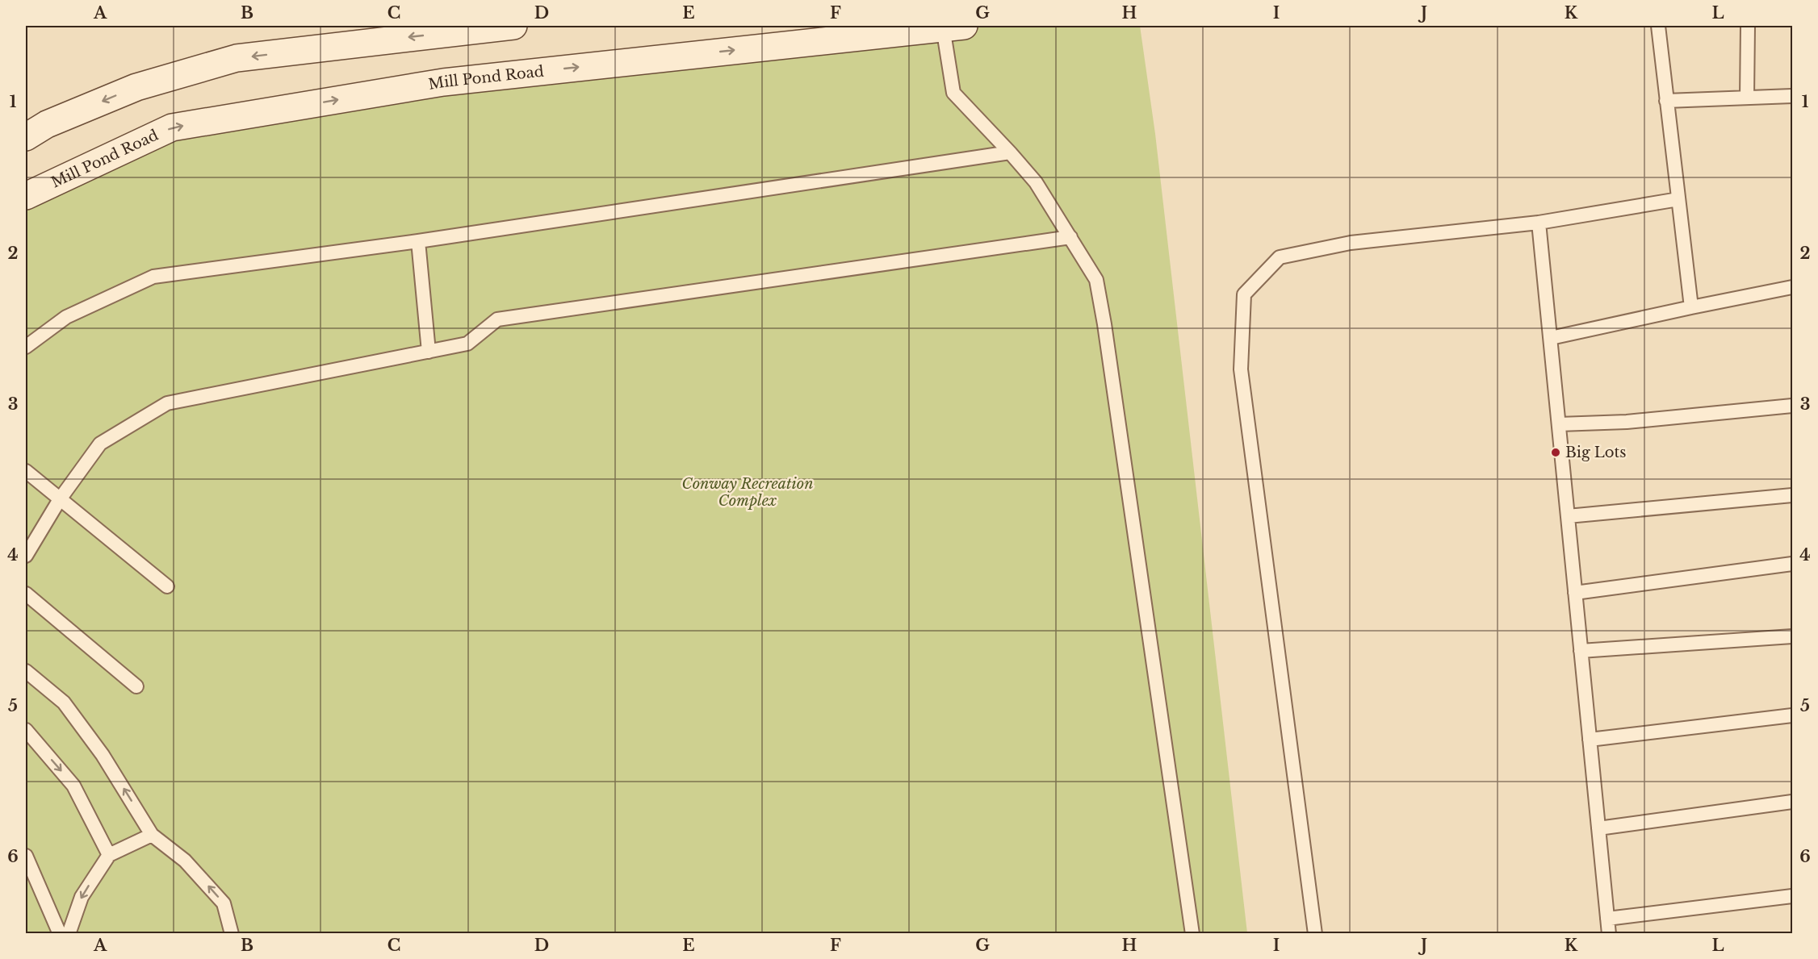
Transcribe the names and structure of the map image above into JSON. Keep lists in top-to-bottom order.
{
  "streets": {
    "main road": ["Mill Pond Road"]
  },
  "parks": ["Conway Recreation Complex"],
  "places": ["Big Lots"],
  "grid": {
    "columns": [
      "A",
      "B",
      "C",
      "D",
      "E",
      "F",
      "G",
      "H",
      "I",
      "J",
      "K",
      "L"
    ],
    "rows": [
      "1",
      "2",
      "3",
      "4",
      "5",
      "6"
    ]
  }
}
